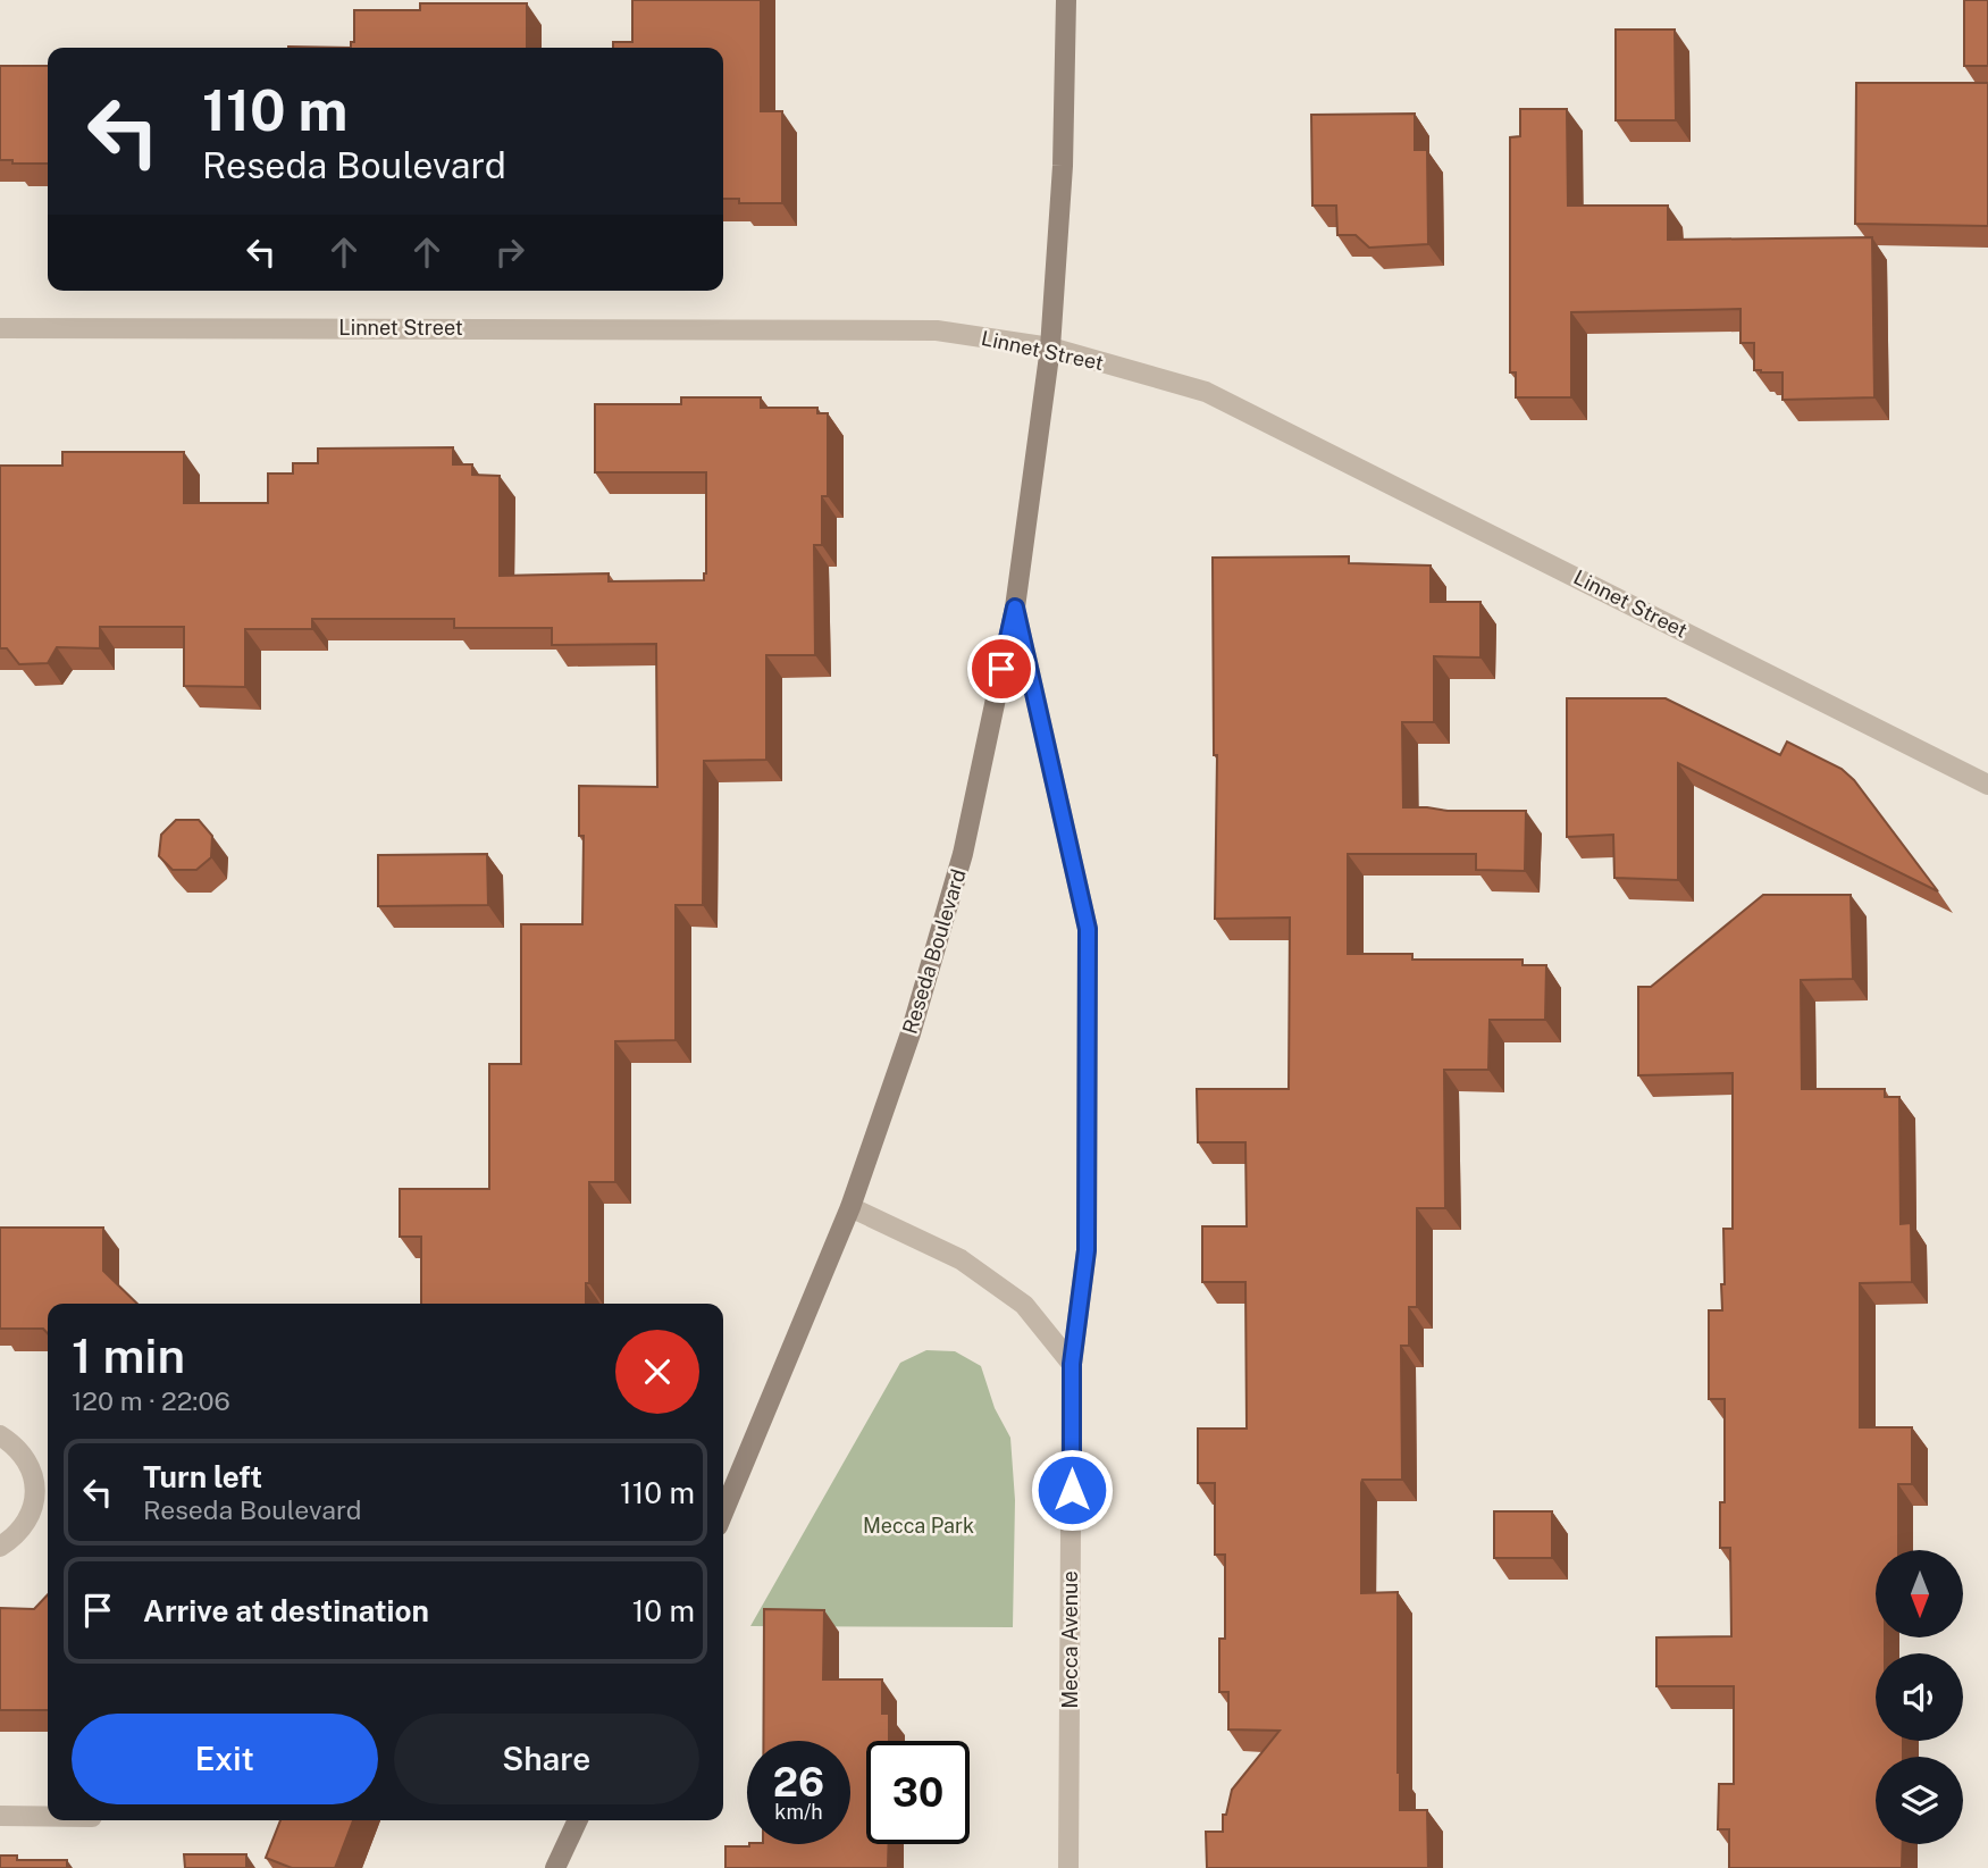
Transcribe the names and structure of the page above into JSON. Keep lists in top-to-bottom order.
{
  "streets": {
    "main road": ["Reseda Boulevard"],
    "street": ["Linnet Street", "Mecca Avenue"]
  },
  "crossings": [
    ["Linnet Street", "Reseda Boulevard"],
    ["Reseda Boulevard", "Mecca Avenue"]
  ],
  "parks": ["Mecca Park"],
  "north": "bottom",
  "page": {
    "turn": ["110 m", "Reseda Boulevard"],
    "heading": ["1 min", "120 m · 22:06"],
    "list": [
      {
        "name": "Turn left",
        "note": "Reseda Boulevard",
        "value": "110 m"
      },
      {
        "name": "Arrive at destination",
        "value": "10 m"
      }
    ],
    "buttons": ["Exit", "Share"],
    "speed": "26 km/h",
    "limit": "30"
  }
}
